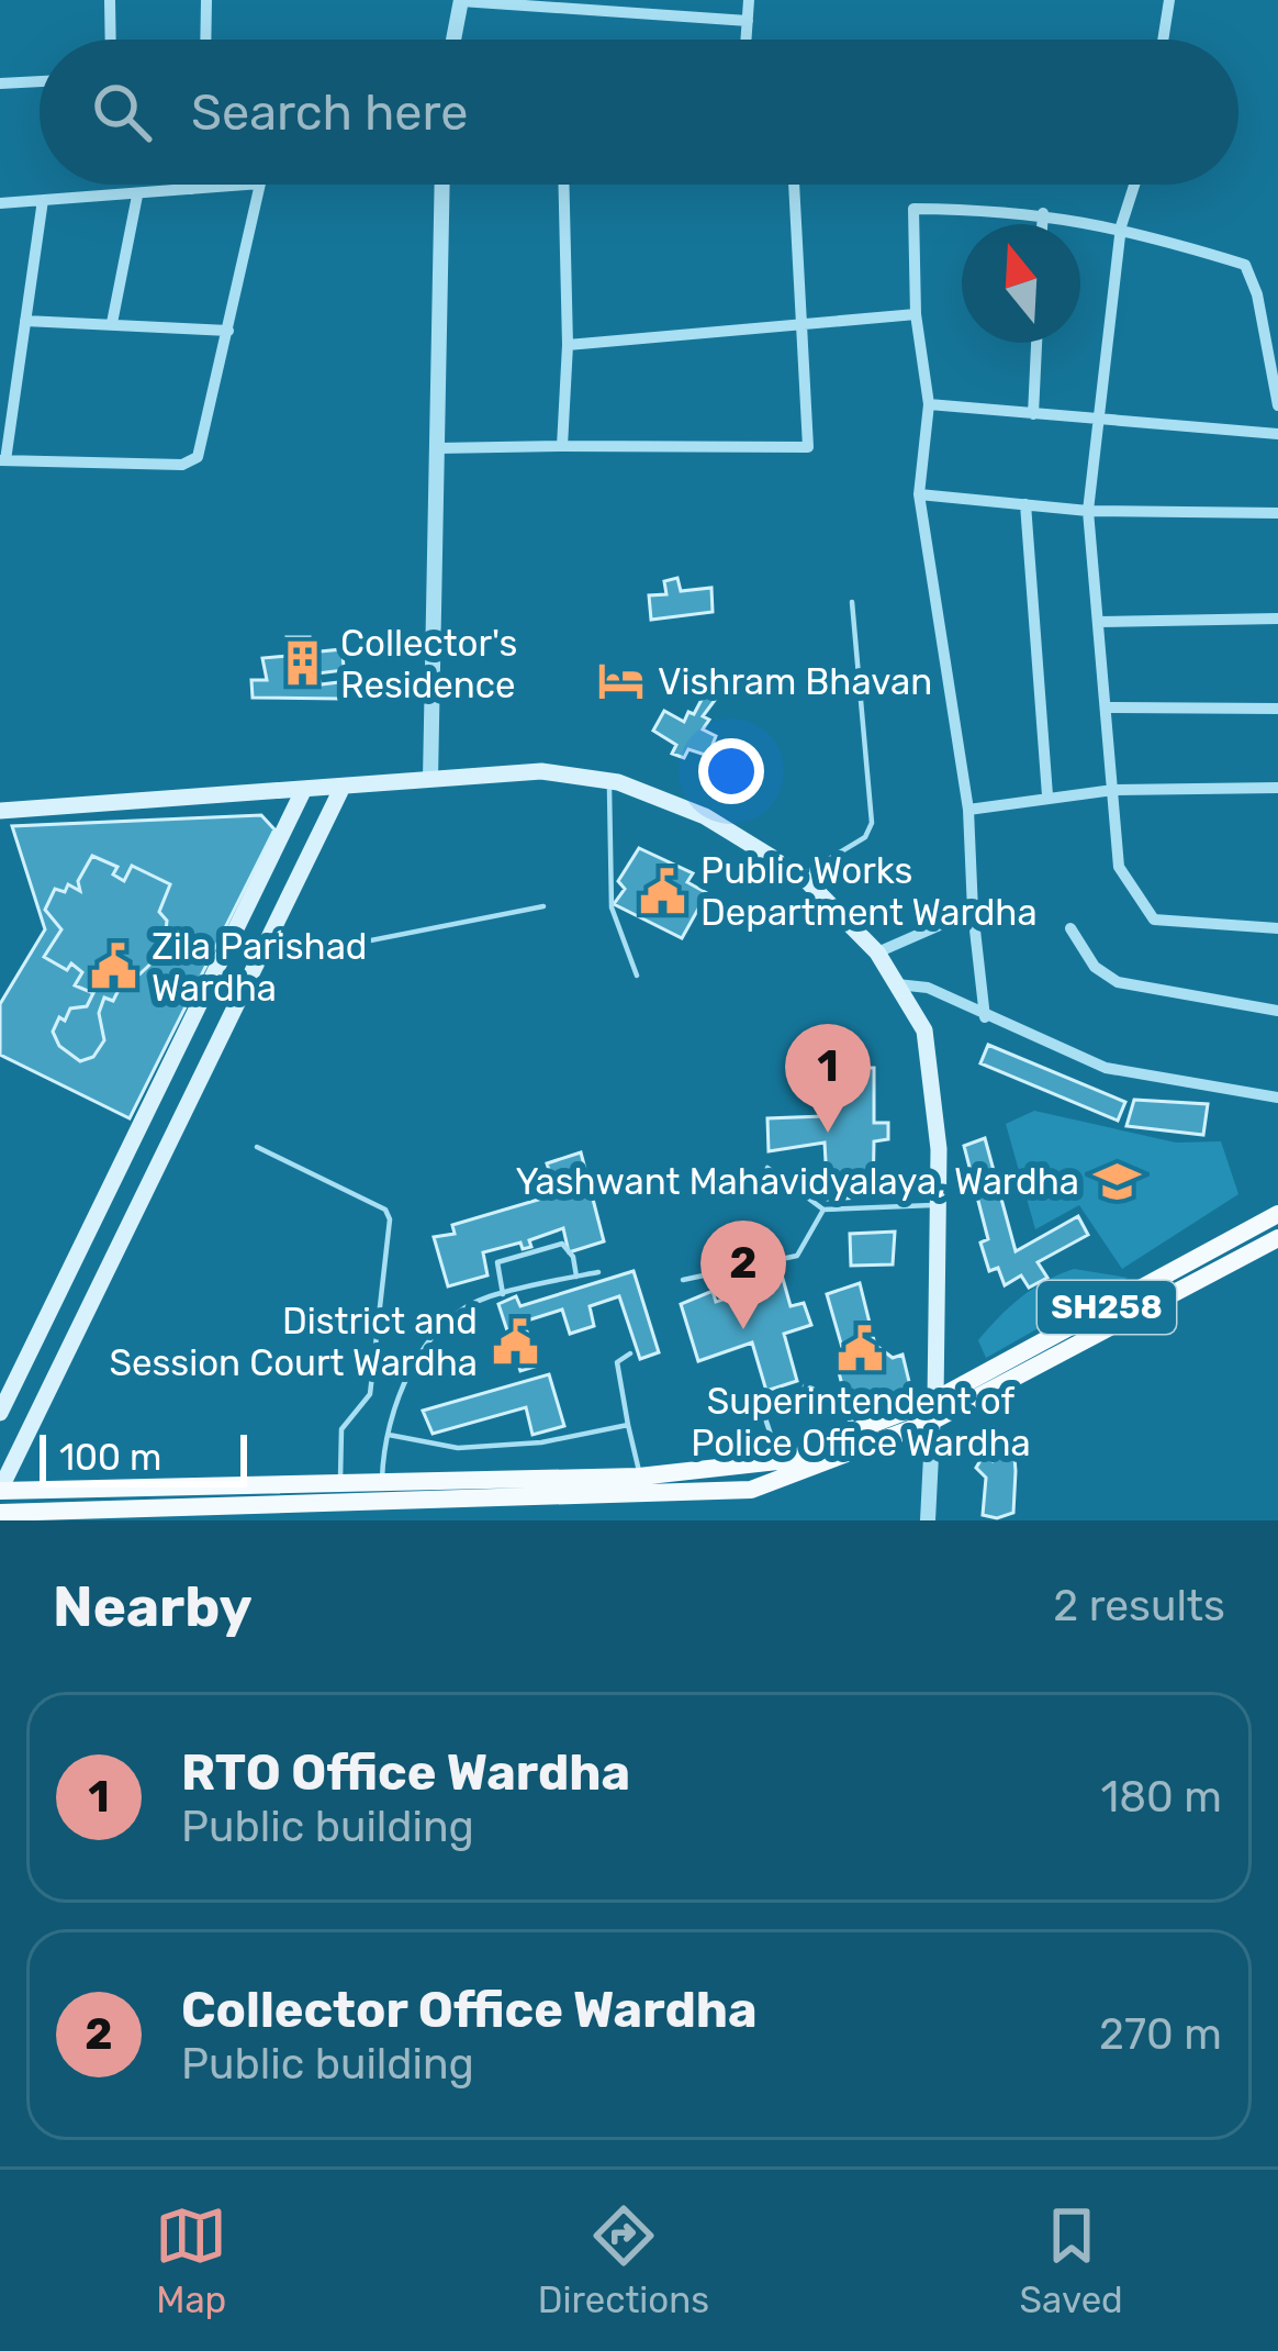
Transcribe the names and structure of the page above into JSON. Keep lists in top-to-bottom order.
{
  "streets": {
    "main road": ["SH258"]
  },
  "places": {
    "building": ["Collector's Residence"],
    "hotel": ["Vishram Bhavan"],
    "public building": [
      "Public Works Department Wardha",
      "Zila Parishad Wardha",
      "District and Session Court Wardha",
      "Superintendent of Police Office Wardha"
    ],
    "school or university": ["Yashwant Mahavidyalaya, Wardha"]
  },
  "scale_bar": "100 m",
  "north": "top",
  "page": {
    "search": "Search here",
    "pins": ["1", "2"],
    "scale": "100 m",
    "heading": ["Nearby", "2 results"],
    "list": [
      {
        "mark": "1",
        "name": "RTO Office Wardha",
        "note": "Public building",
        "value": "180 m"
      },
      {
        "mark": "2",
        "name": "Collector Office Wardha",
        "note": "Public building",
        "value": "270 m"
      }
    ],
    "nav": ["Map", "Directions", "Saved"]
  }
}
